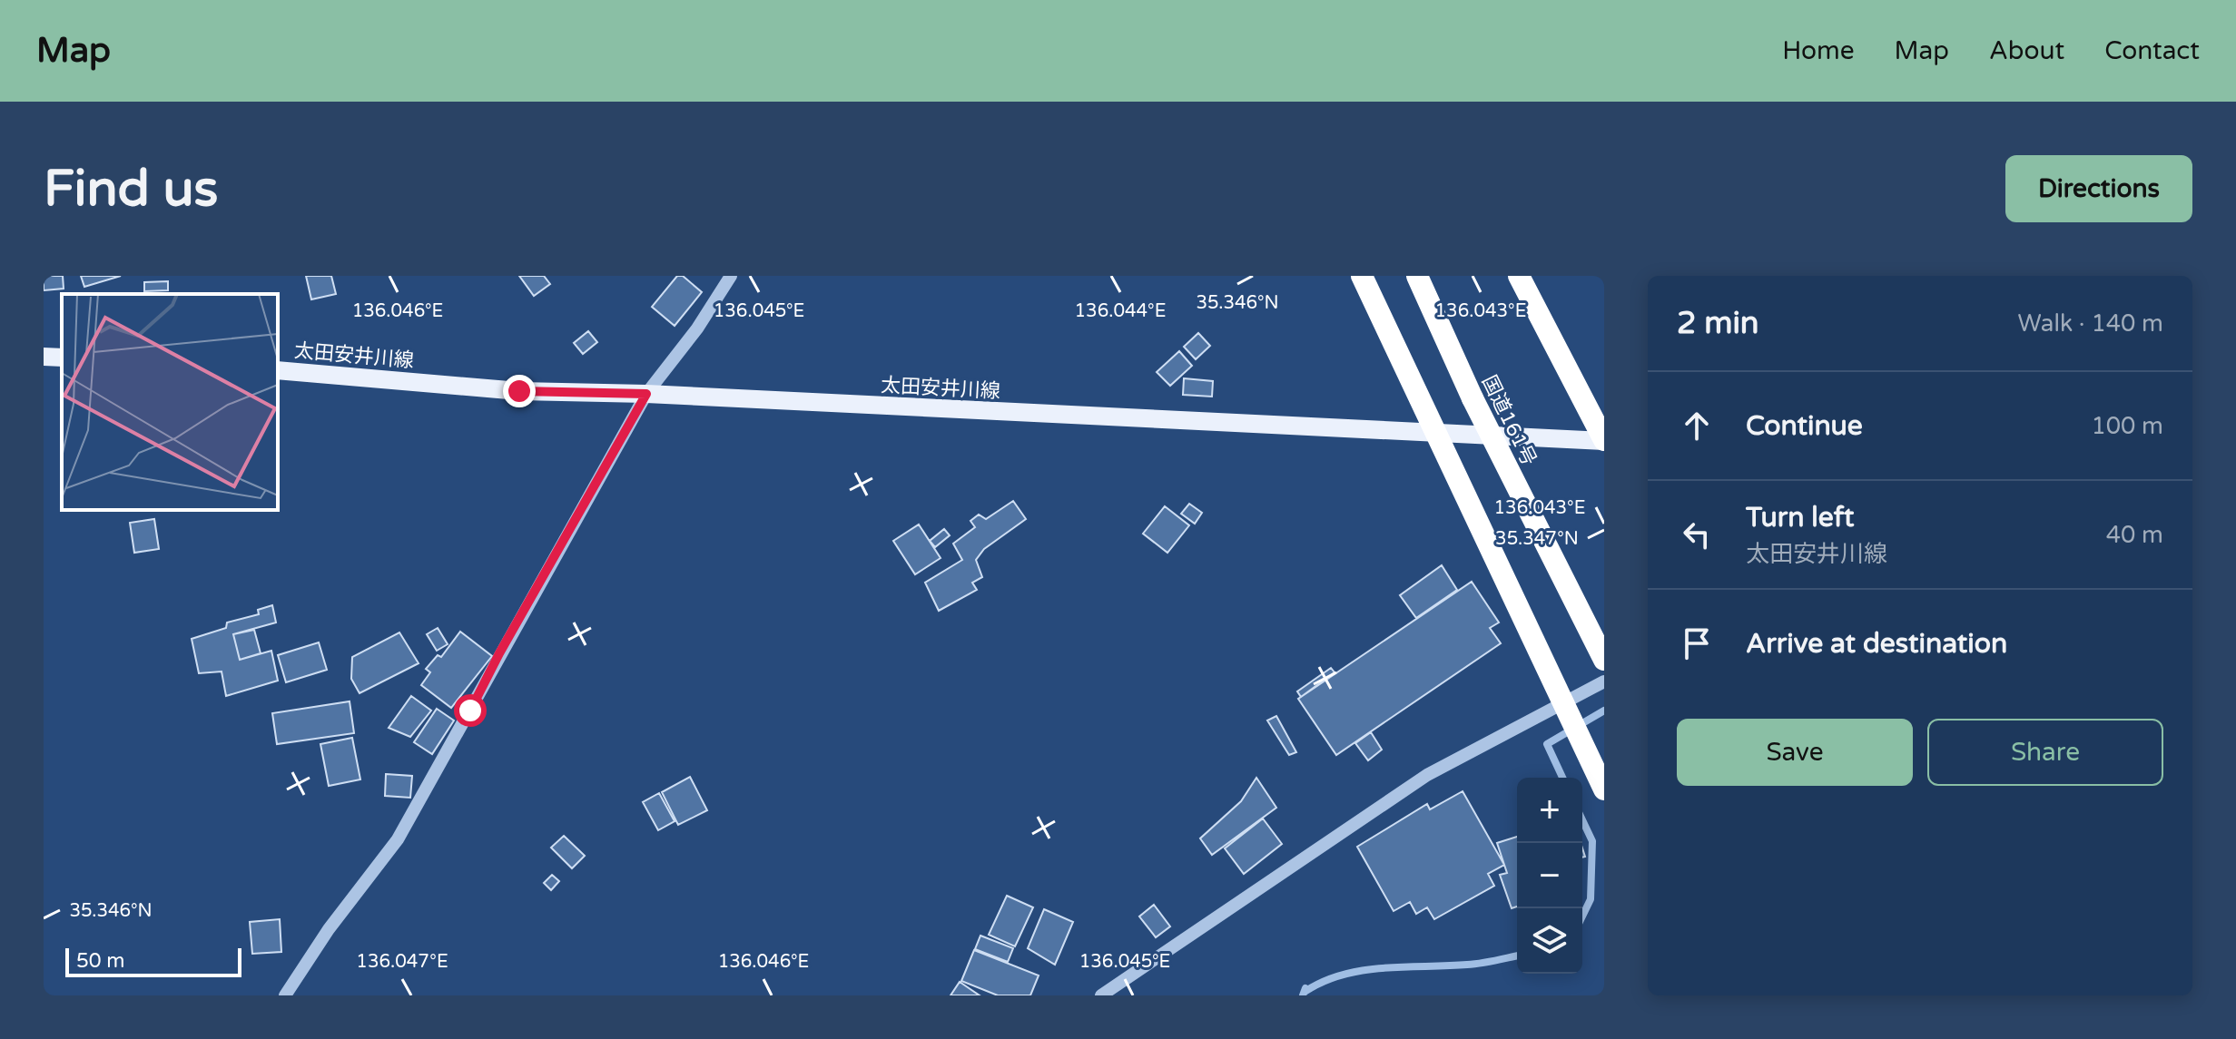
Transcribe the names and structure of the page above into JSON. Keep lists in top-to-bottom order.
{
  "streets": {
    "highway": ["国道161号"],
    "main road": ["太田安井川線"]
  },
  "scale_bar": "50 m",
  "page": {
    "header": "Map",
    "nav": [
      "Home",
      "Map",
      "About",
      "Contact"
    ],
    "buttons": [
      "Directions",
      ["Save", "Share"]
    ],
    "title": "Find us",
    "heading": ["2 min", "Walk · 140 m"],
    "list": [
      ["Continue", "100 m"],
      ["Turn left", "太田安井川線", "40 m"],
      "Arrive at destination"
    ],
    "map_buttons": ["+", "−"],
    "scale": "50 m"
  },
  "coordinates": [
    "35.346°N",
    "136.045°E",
    "136.044°E",
    "136.043°E",
    "136.046°E",
    "35.347°N",
    "136.047°E"
  ]
}
